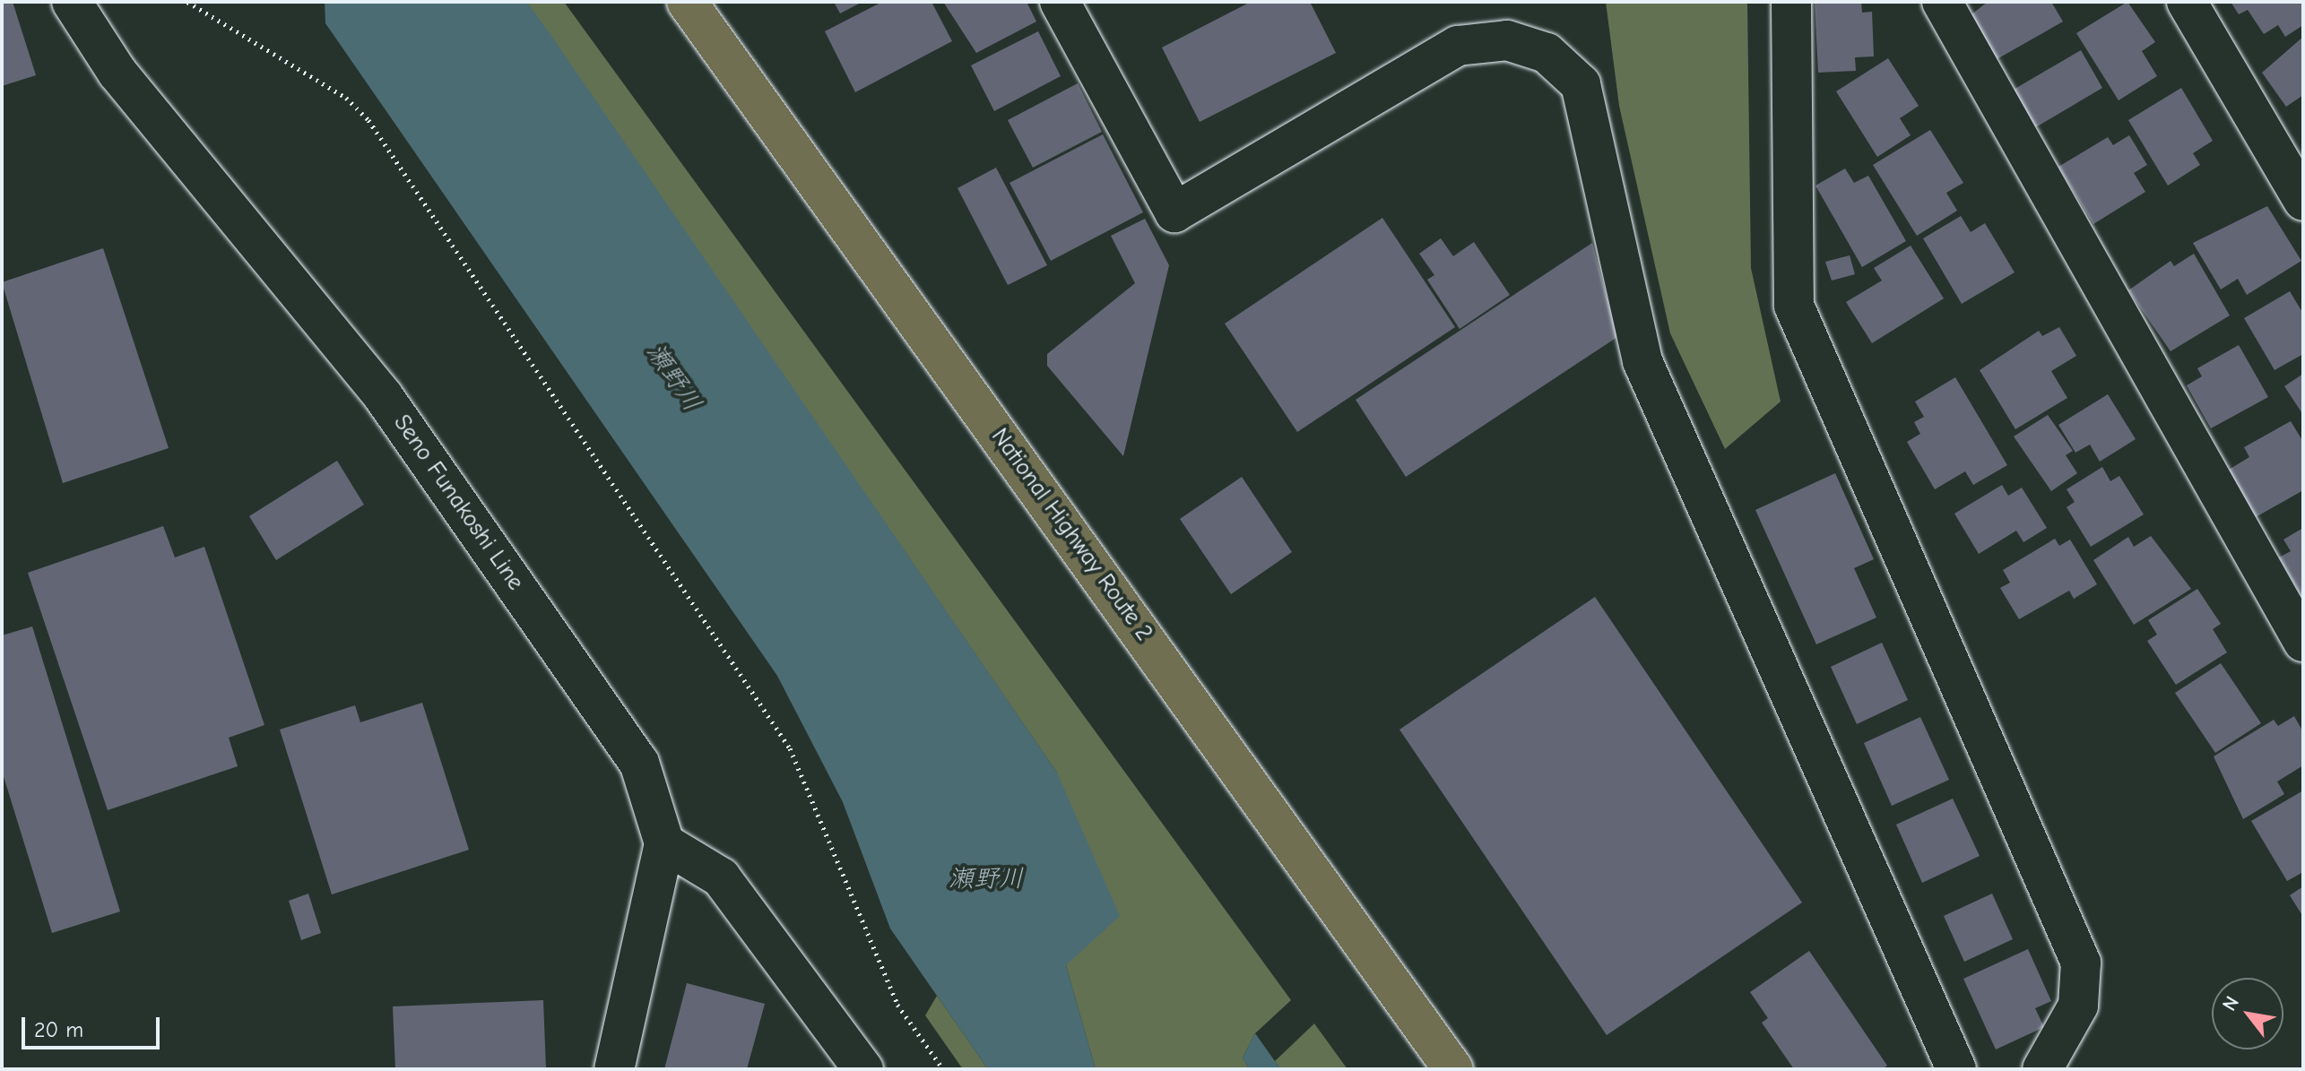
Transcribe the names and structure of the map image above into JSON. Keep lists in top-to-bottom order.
{
  "streets": {
    "highway": ["National Highway Route 2"],
    "street": ["Seno Funakoshi Line"]
  },
  "water": ["瀬野川"],
  "scale_bar": "20 m",
  "north": "top left"
}
